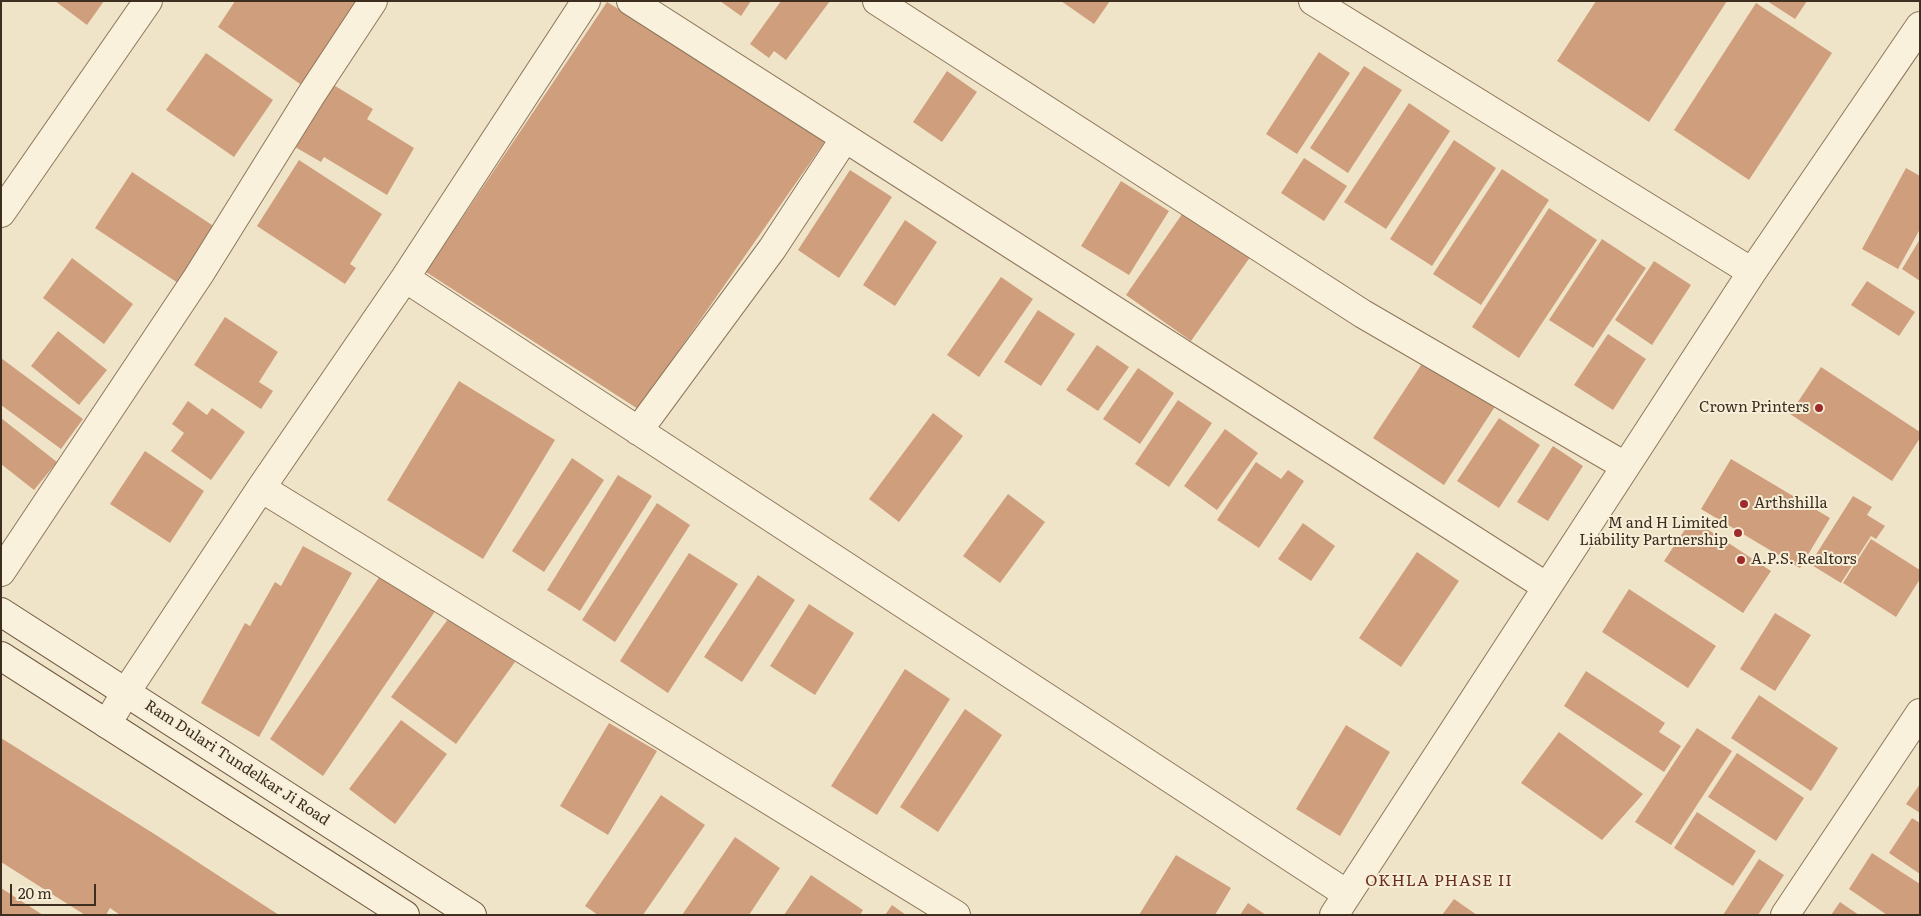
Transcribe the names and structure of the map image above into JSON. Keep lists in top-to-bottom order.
{
  "streets": {
    "street": ["Ram Dulari Tundelkar Ji Road"]
  },
  "districts": ["OKHLA PHASE II"],
  "places": [
    "Crown Printers",
    "Arthshilla",
    "M and H Limited Liability Partnership",
    "A.P.S. Realtors"
  ],
  "scale_bar": "20 m"
}
